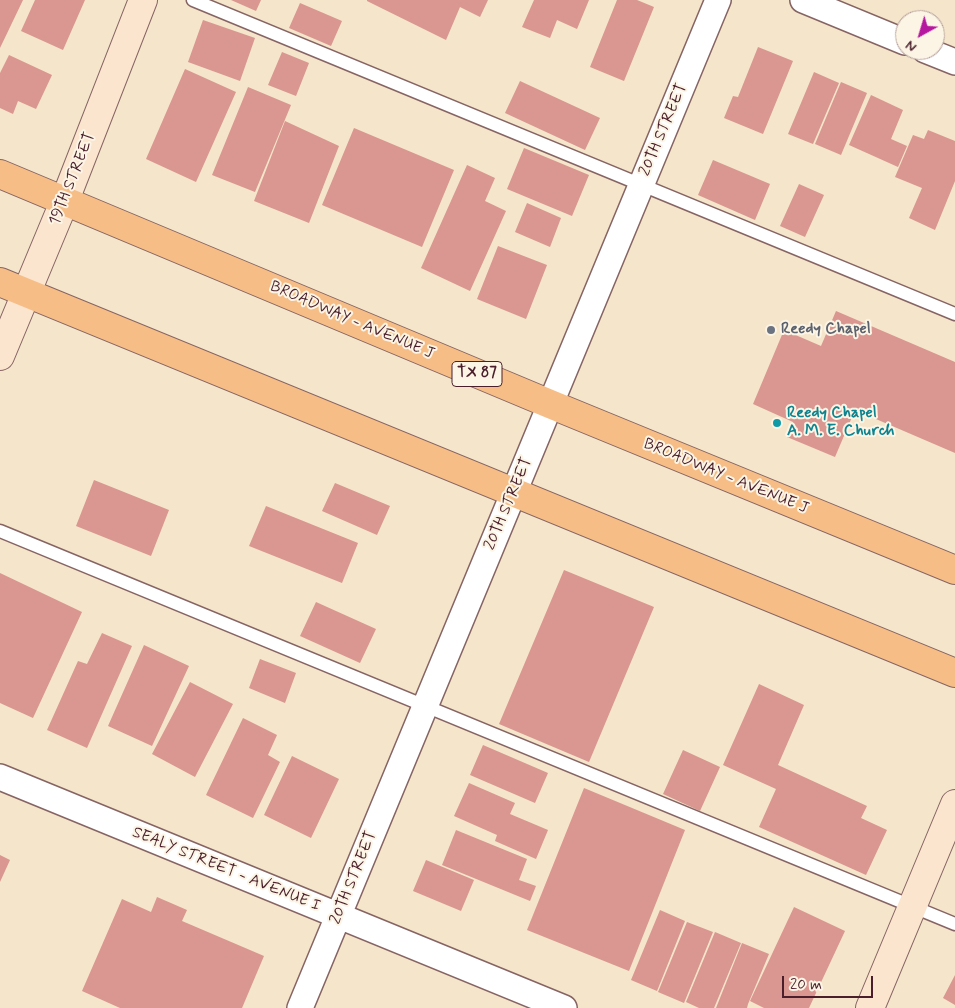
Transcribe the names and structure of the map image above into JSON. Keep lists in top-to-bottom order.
{
  "streets": {
    "main road": ["BROADWAY - AVENUE J", "TX 87"],
    "street": ["20TH STREET", "19TH STREET", "SEALY STREET - AVENUE I"]
  },
  "crossings": [
    ["20TH STREET", "BROADWAY - AVENUE J"],
    ["20TH STREET", "SEALY STREET - AVENUE I"],
    ["19TH STREET", "BROADWAY - AVENUE J"]
  ],
  "places": ["Reedy Chapel", "Reedy Chapel A. M. E. Church"],
  "scale_bar": "20 m",
  "north": "bottom left"
}
